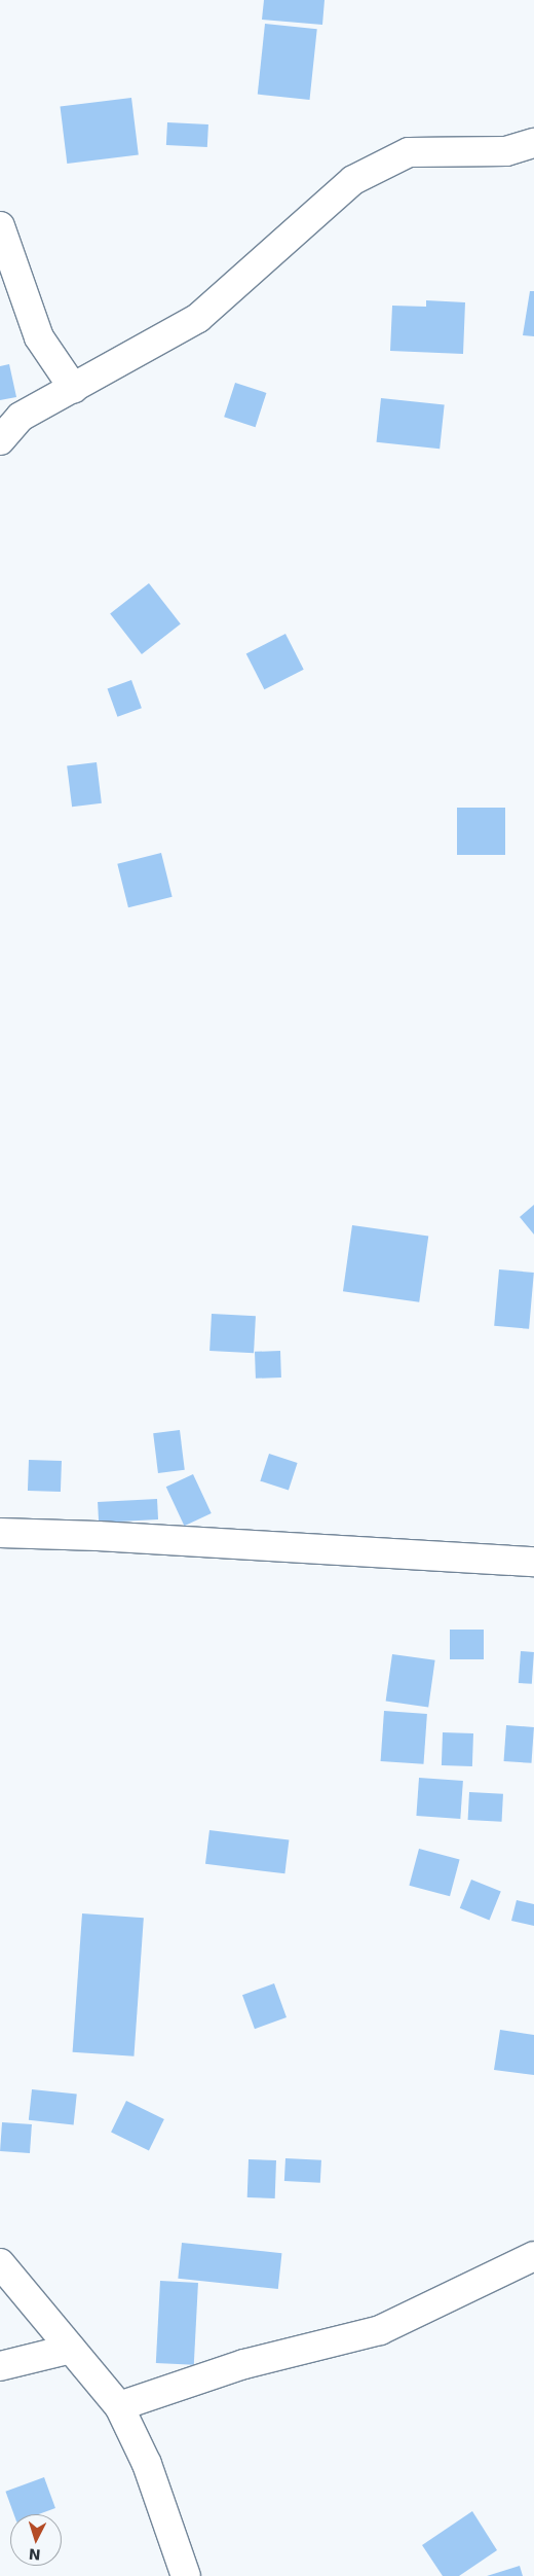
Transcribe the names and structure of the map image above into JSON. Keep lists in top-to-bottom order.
{
  "north": "bottom"
}
